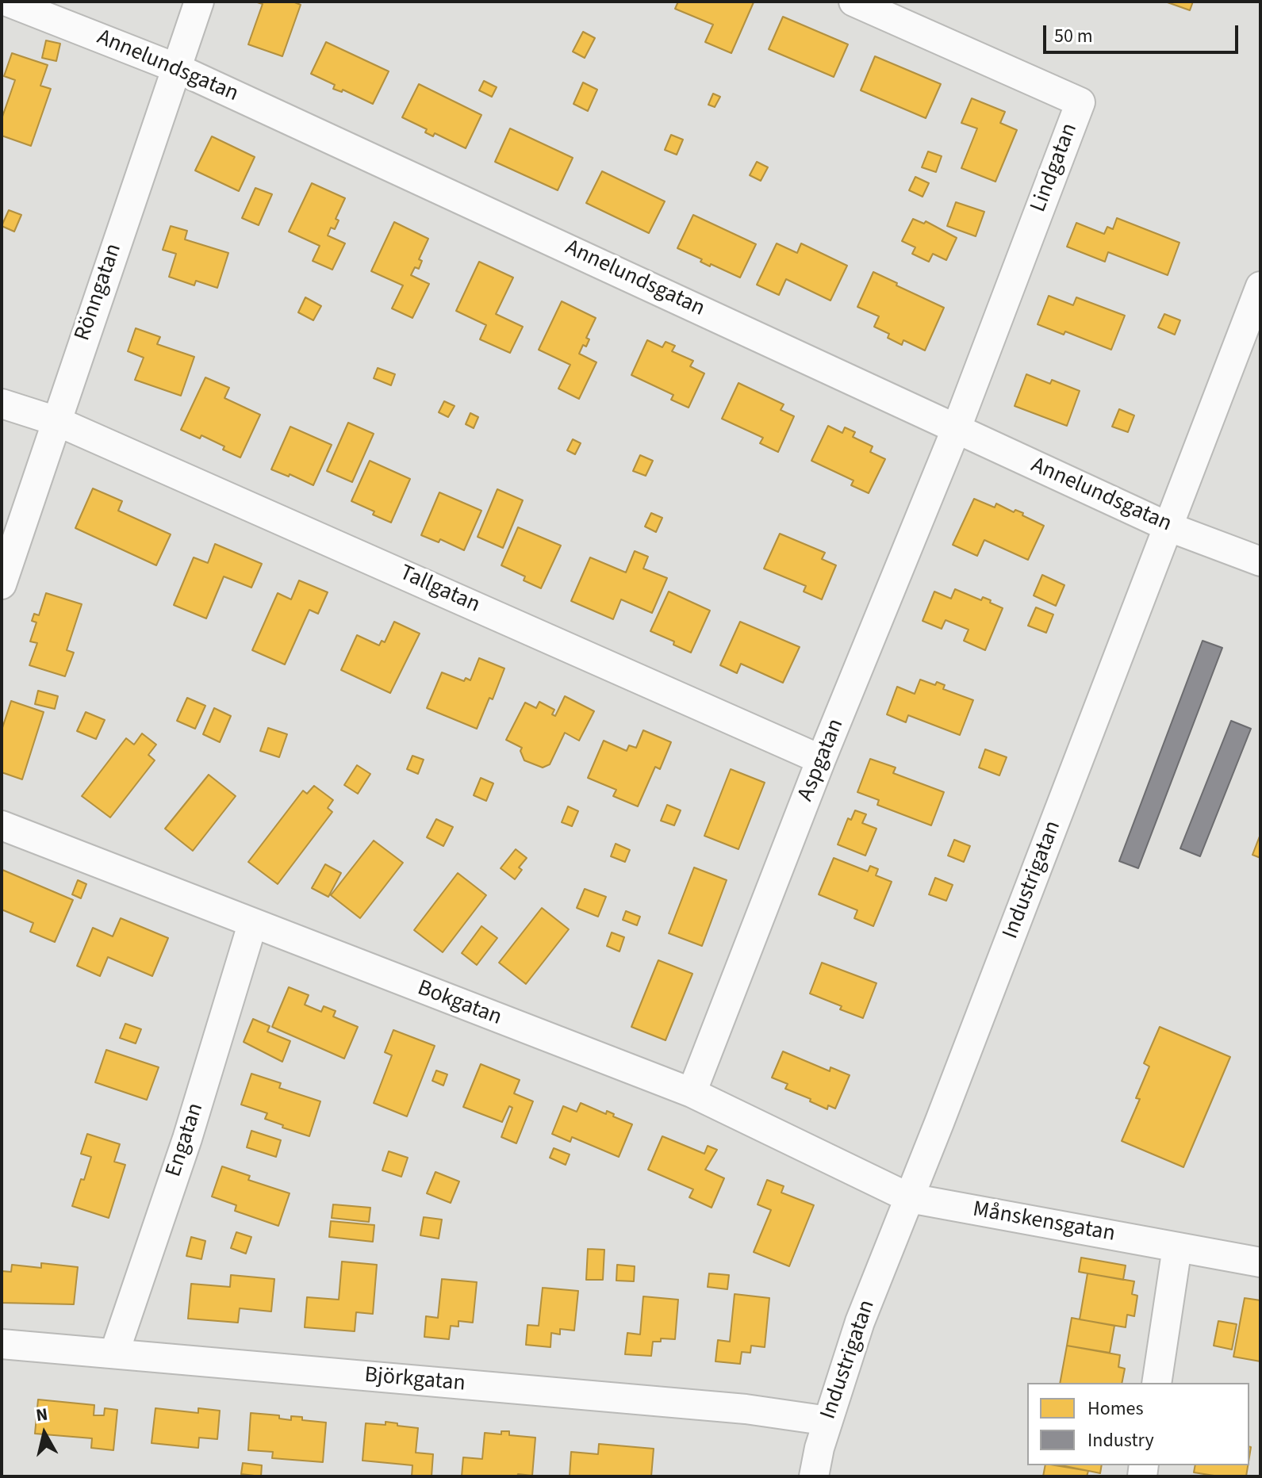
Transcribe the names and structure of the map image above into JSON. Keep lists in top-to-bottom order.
{
  "streets": {
    "street": [
      "Annelundsgatan",
      "Lindgatan",
      "Rönngatan",
      "Tallgatan",
      "Aspgatan",
      "Industrigatan",
      "Bokgatan",
      "Engatan",
      "Månskensgatan",
      "Björkgatan"
    ]
  },
  "crossings": [
    ["Annelundsgatan", "Lindgatan"],
    ["Annelundsgatan", "Rönngatan"],
    ["Annelundsgatan", "Aspgatan"],
    ["Annelundsgatan", "Industrigatan"],
    ["Lindgatan", "Aspgatan"],
    ["Rönngatan", "Tallgatan"],
    ["Tallgatan", "Aspgatan"],
    ["Aspgatan", "Bokgatan"],
    ["Industrigatan", "Bokgatan"],
    ["Industrigatan", "Månskensgatan"],
    ["Industrigatan", "Björkgatan"],
    ["Bokgatan", "Engatan"],
    ["Bokgatan", "Månskensgatan"],
    ["Engatan", "Björkgatan"]
  ],
  "legend": ["Homes", "Industry"],
  "scale_bar": "50 m",
  "north": "top"
}
